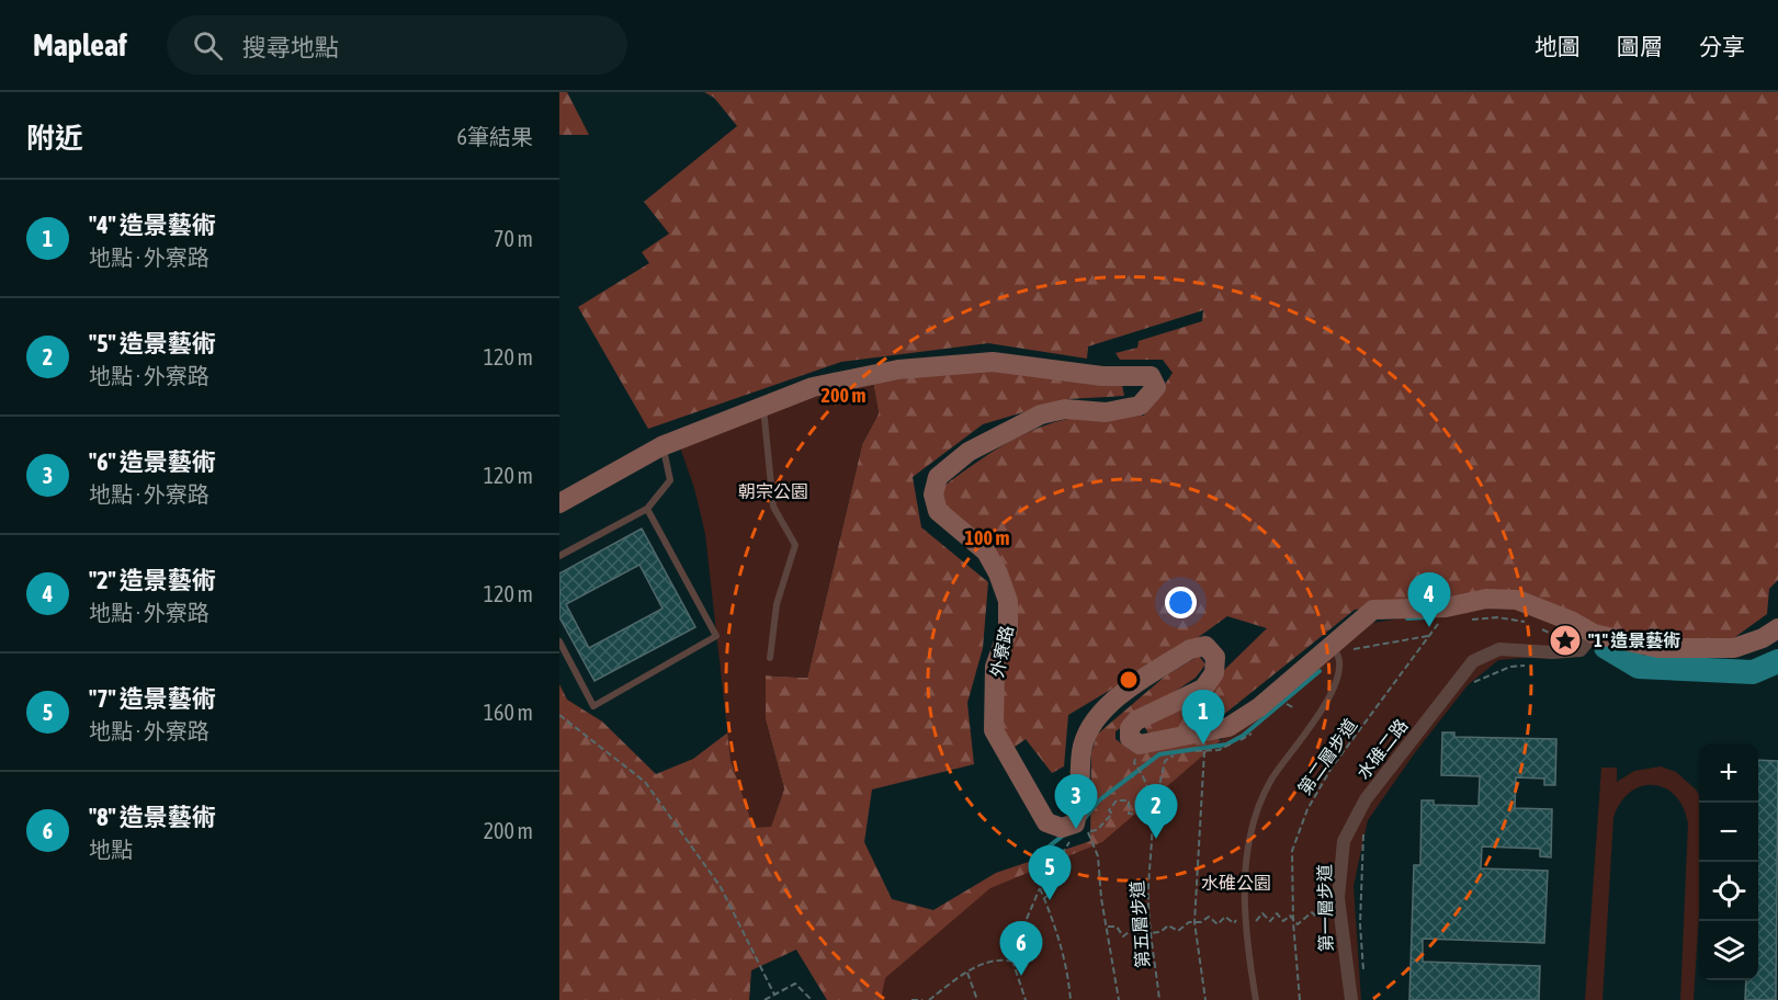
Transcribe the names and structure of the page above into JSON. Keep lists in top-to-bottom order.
{
  "streets": {
    "street": ["外寮路", "水碓二路"],
    "path": ["第二層步道", "第五層步道"]
  },
  "parks": ["朝宗公園", "水碓公園"],
  "places": {
    "place": ["\"1\" 造景藝術"]
  },
  "page": {
    "header": "Mapleaf",
    "search": "搜尋地點",
    "nav": ["地圖", "圖層", "分享"],
    "heading": ["附近", "6筆結果"],
    "list": [
      {
        "mark": "1",
        "name": "\"4\" 造景藝術",
        "note": "地點 · 外寮路",
        "value": "70 m"
      },
      {
        "mark": "2",
        "name": "\"5\" 造景藝術",
        "note": "地點 · 外寮路",
        "value": "120 m"
      },
      {
        "mark": "3",
        "name": "\"6\" 造景藝術",
        "note": "地點 · 外寮路",
        "value": "120 m"
      },
      {
        "mark": "4",
        "name": "\"2\" 造景藝術",
        "note": "地點 · 外寮路",
        "value": "120 m"
      },
      {
        "mark": "5",
        "name": "\"7\" 造景藝術",
        "note": "地點 · 外寮路",
        "value": "160 m"
      },
      {
        "mark": "6",
        "name": "\"8\" 造景藝術",
        "note": "地點",
        "value": "200 m"
      }
    ],
    "pins": [
      "4",
      "1",
      "3",
      "2",
      "5",
      "6"
    ],
    "map_buttons": ["+", "−"]
  },
  "rings": ["200 m", "100 m"]
}
